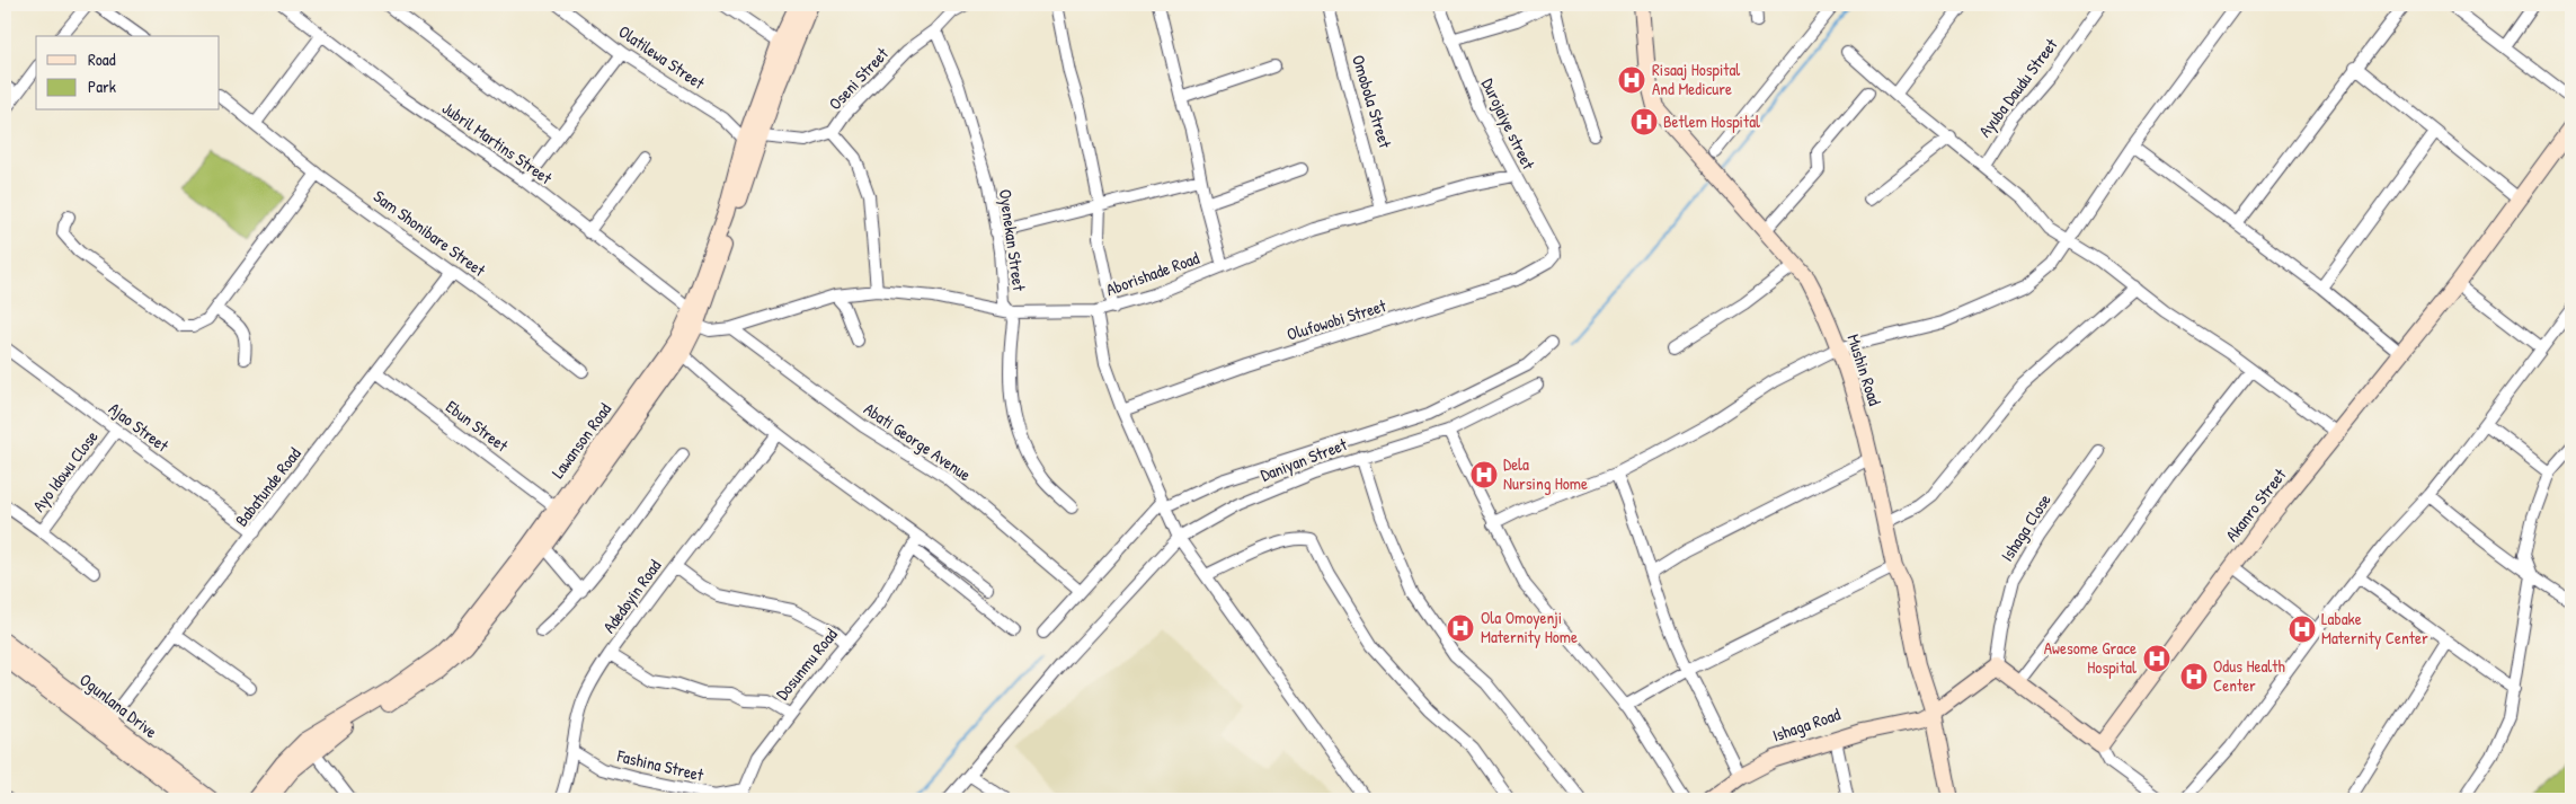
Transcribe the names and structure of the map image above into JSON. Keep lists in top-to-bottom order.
{
  "streets": {
    "main road": [
      "Mushin Road",
      "Lawanson Road",
      "Akanro Street",
      "Ogunlana Drive",
      "Ishaga Road"
    ],
    "street": [
      "Olatilewa Street",
      "Oseni Street",
      "Ayuba Daudu Street",
      "Omobola Street",
      "Durojaiye street",
      "Jubril Martins Street",
      "Sam Shonibare Street",
      "Oyenekan Street",
      "Aborishade Road",
      "Olufowobi Street",
      "Ebun Street",
      "Ajao Street",
      "Abati George Avenue",
      "Daniyan Street",
      "Ayo Idowu Close",
      "Babatunde Road",
      "Ishaga Close",
      "Adedoyin Road",
      "Dosunmu Road",
      "Fashina Street"
    ]
  },
  "crossings": [
    ["Olatilewa Street", "Lawanson Road"],
    ["Oseni Street", "Oyenekan Street"],
    ["Oseni Street", "Lawanson Road"],
    ["Omobola Street", "Aborishade Road"],
    ["Durojaiye street", "Aborishade Road"],
    ["Durojaiye street", "Olufowobi Street"],
    ["Jubril Martins Street", "Aborishade Road"],
    ["Jubril Martins Street", "Lawanson Road"],
    ["Sam Shonibare Street", "Babatunde Road"],
    ["Oyenekan Street", "Aborishade Road"],
    ["Aborishade Road", "Lawanson Road"],
    ["Aborishade Road", "Abati George Avenue"],
    ["Mushin Road", "Ishaga Road"],
    ["Ebun Street", "Lawanson Road"],
    ["Ebun Street", "Babatunde Road"],
    ["Ajao Street", "Ayo Idowu Close"],
    ["Ajao Street", "Babatunde Road"],
    ["Babatunde Road", "Ogunlana Drive"],
    ["Adedoyin Road", "Fashina Street"],
    ["Dosunmu Road", "Fashina Street"]
  ],
  "places": {
    "hospital": [
      "Risaaj Hospital And Medicure",
      "Betlem Hospital",
      "Dela Nursing Home",
      "Ola Omoyenji Maternity Home",
      "Labake Maternity Center",
      "Awesome Grace Hospital",
      "Odus Health Center"
    ]
  },
  "legend": ["Road", "Park"]
}
